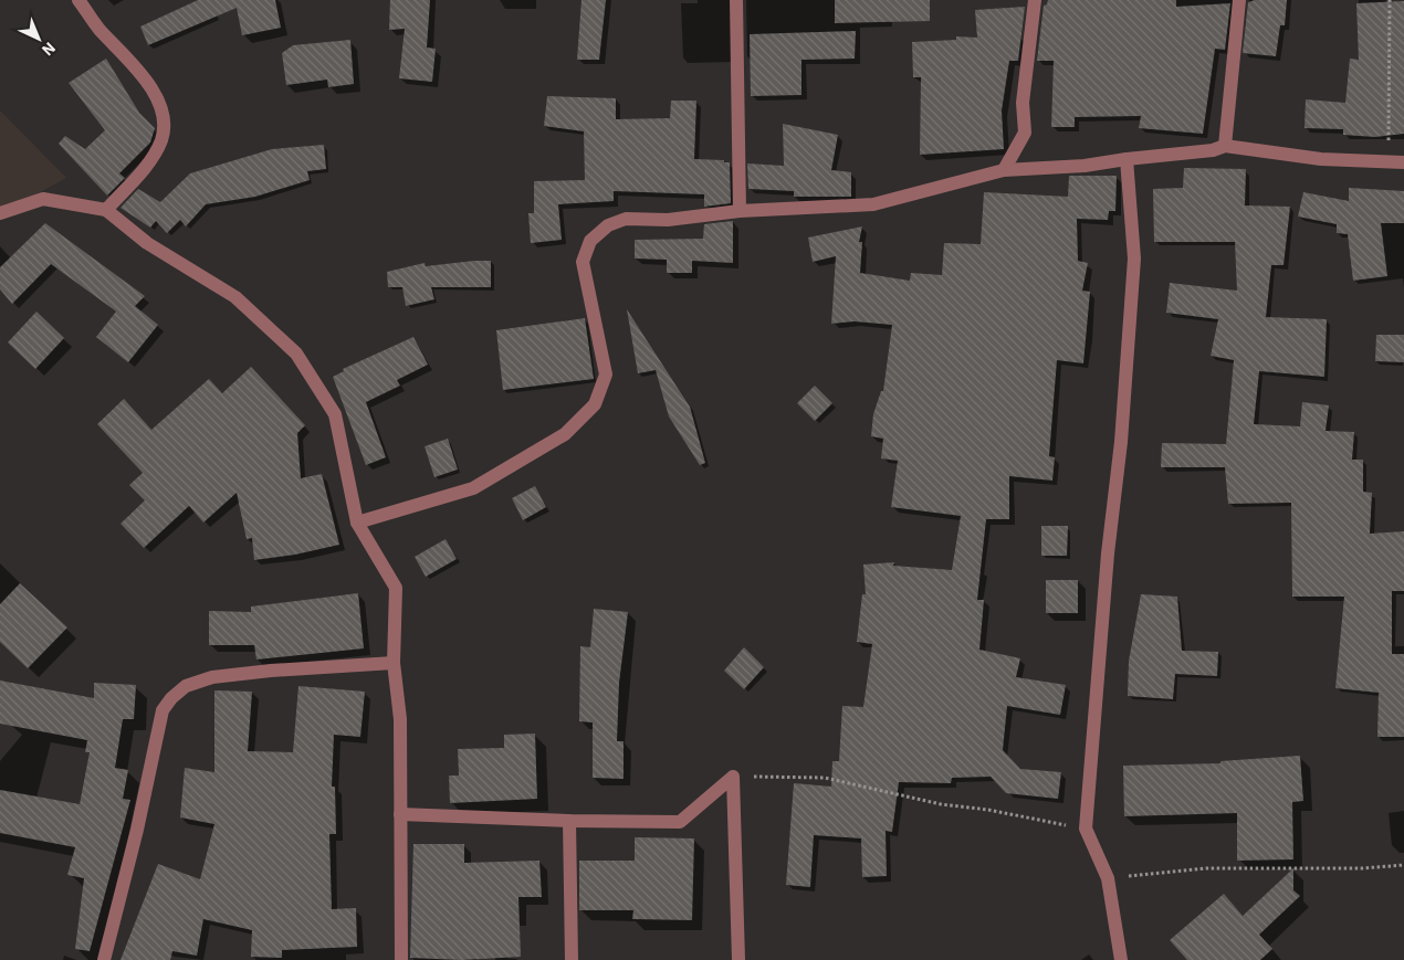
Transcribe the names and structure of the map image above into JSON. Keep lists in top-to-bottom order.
{
  "north": "bottom right"
}
